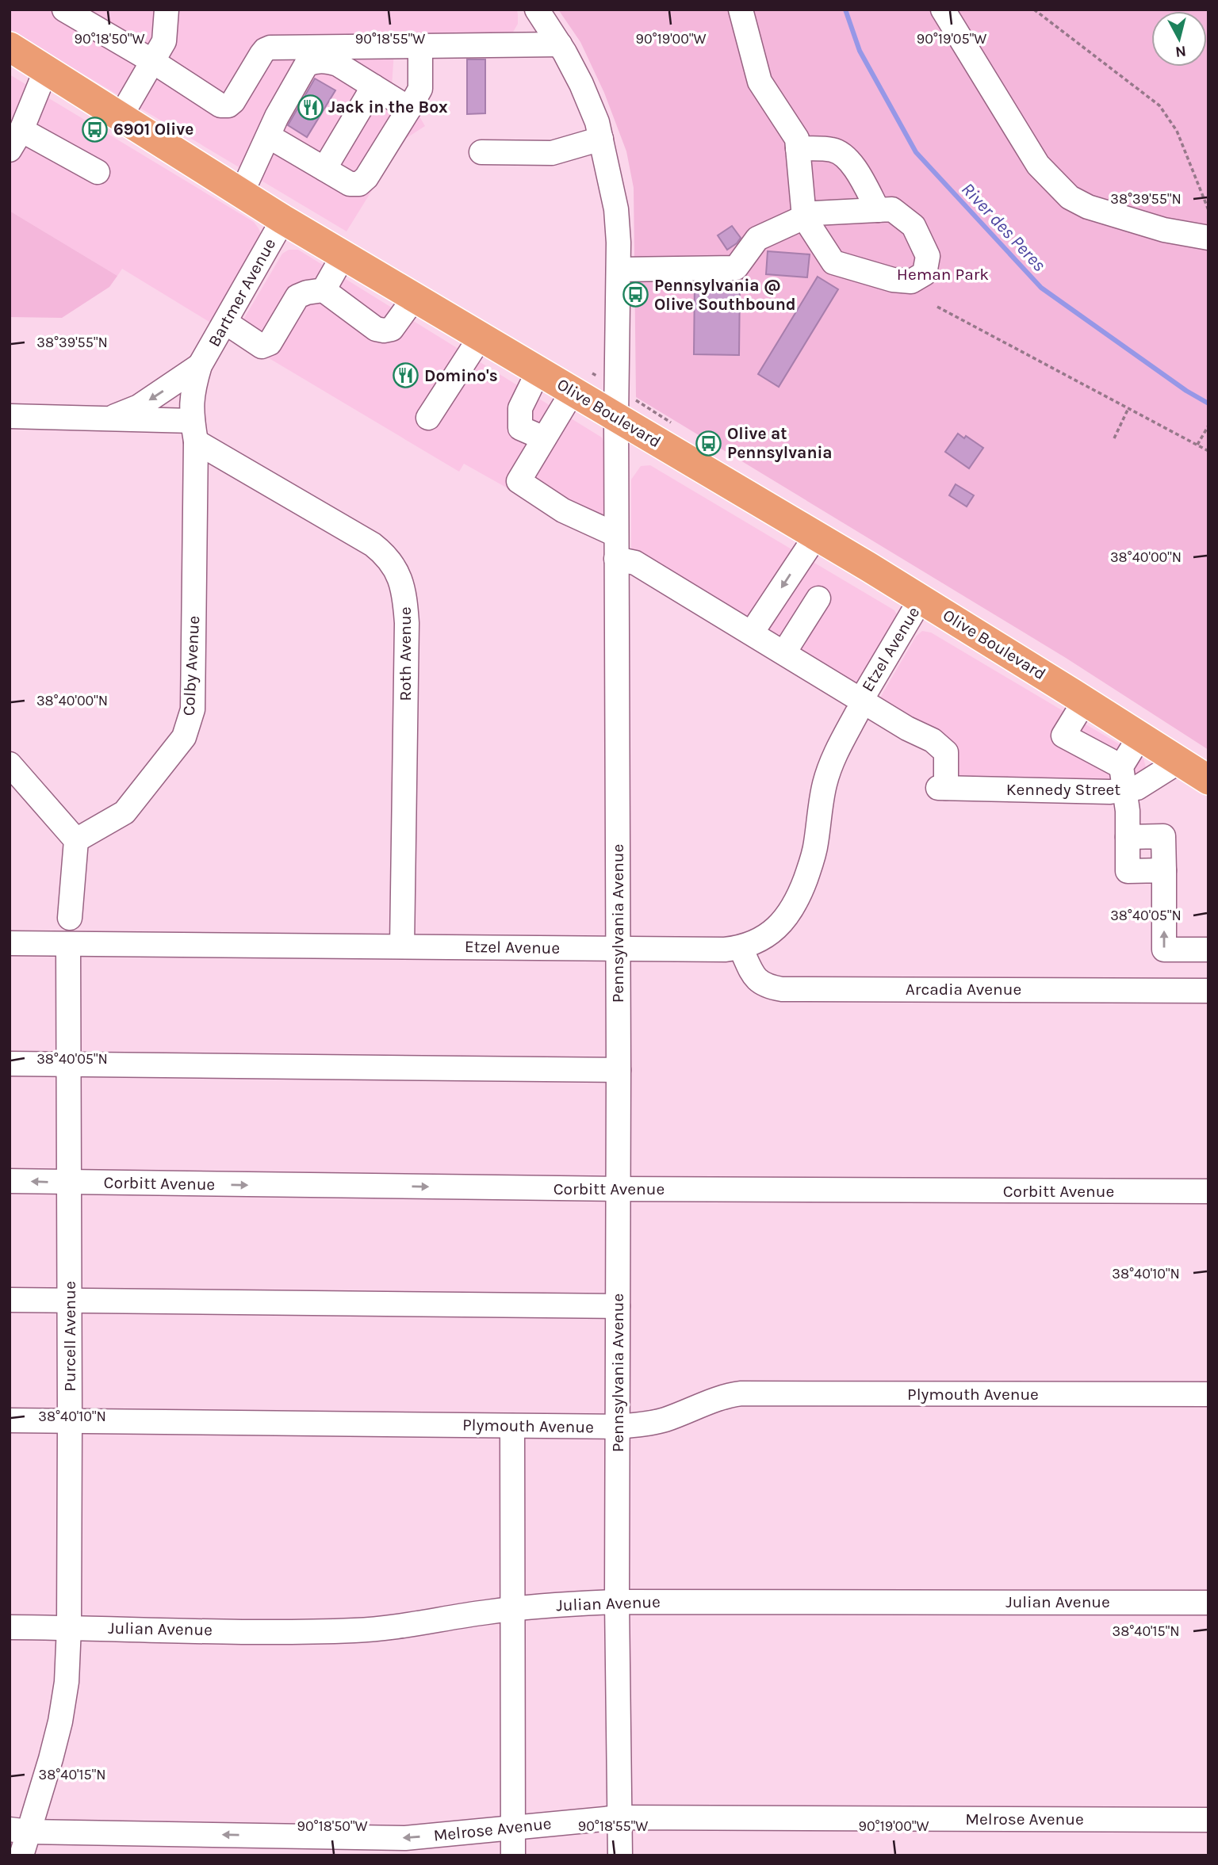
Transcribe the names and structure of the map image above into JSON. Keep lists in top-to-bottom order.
{
  "streets": {
    "main road": ["Olive Boulevard"],
    "street": [
      "Bartmer Avenue",
      "Etzel Avenue",
      "Roth Avenue",
      "Colby Avenue",
      "Kennedy Street",
      "Pennsylvania Avenue",
      "Arcadia Avenue",
      "Corbitt Avenue",
      "Purcell Avenue",
      "Plymouth Avenue",
      "Julian Avenue",
      "Melrose Avenue"
    ]
  },
  "crossings": [
    ["Bartmer Avenue", "Olive Boulevard"],
    ["Bartmer Avenue", "Roth Avenue"],
    ["Bartmer Avenue", "Colby Avenue"],
    ["Olive Boulevard", "Etzel Avenue"],
    ["Olive Boulevard", "Kennedy Street"],
    ["Olive Boulevard", "Pennsylvania Avenue"],
    ["Etzel Avenue", "Roth Avenue"],
    ["Etzel Avenue", "Kennedy Street"],
    ["Etzel Avenue", "Pennsylvania Avenue"],
    ["Etzel Avenue", "Arcadia Avenue"],
    ["Etzel Avenue", "Purcell Avenue"],
    ["Roth Avenue", "Colby Avenue"],
    ["Pennsylvania Avenue", "Corbitt Avenue"],
    ["Pennsylvania Avenue", "Plymouth Avenue"],
    ["Pennsylvania Avenue", "Julian Avenue"],
    ["Pennsylvania Avenue", "Melrose Avenue"],
    ["Corbitt Avenue", "Purcell Avenue"],
    ["Purcell Avenue", "Plymouth Avenue"],
    ["Purcell Avenue", "Julian Avenue"],
    ["Purcell Avenue", "Melrose Avenue"]
  ],
  "one_way": ["Melrose Avenue"],
  "water": ["River des Peres"],
  "parks": ["Heman Park"],
  "places": {
    "restaurant": ["Jack in the Box", "Domino's"],
    "bus stop": ["6901 Olive", "Pennsylvania @ Olive Southbound", "Olive at Pennsylvania"]
  },
  "north": "bottom",
  "coordinates": [
    "90°18'50\"W",
    "90°18'55\"W",
    "90°19'00\"W",
    "90°19'05\"W",
    "38°39'55\"N",
    "38°40'00\"N",
    "38°40'05\"N",
    "38°40'10\"N",
    "38°40'15\"N"
  ]
}
